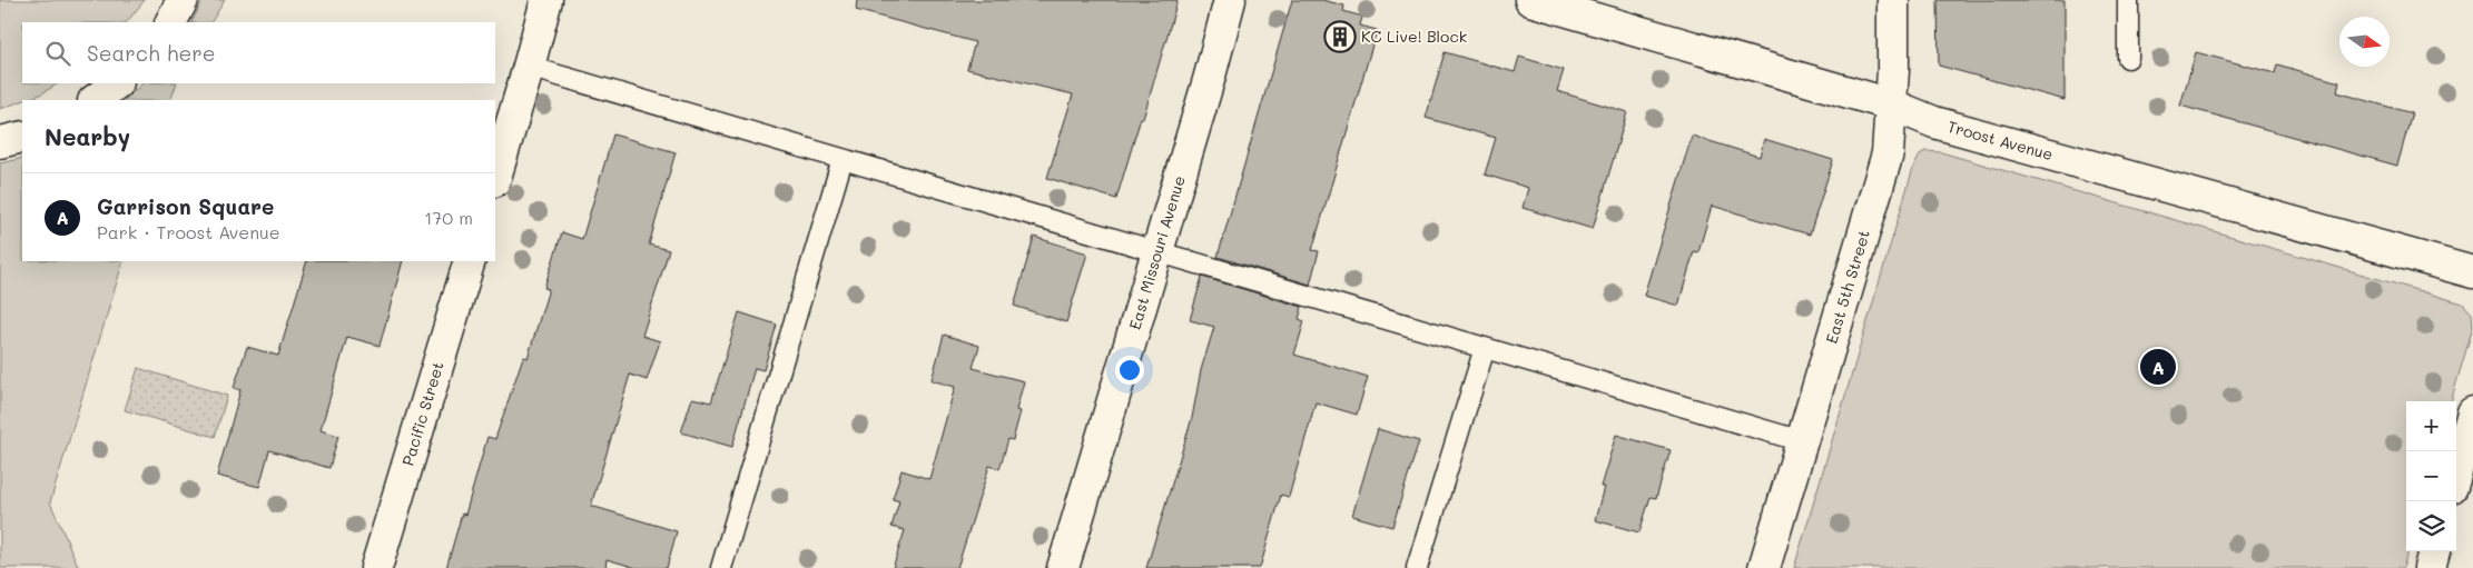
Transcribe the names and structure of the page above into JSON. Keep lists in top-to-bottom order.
{
  "streets": {
    "main road": [
      "Troost Avenue",
      "East Missouri Avenue",
      "East 5th Street",
      "Pacific Street"
    ]
  },
  "crossings": [
    ["Troost Avenue", "East 5th Street"]
  ],
  "places": {
    "building": ["KC Live! Block"]
  },
  "north": "right",
  "page": {
    "search": "Search here",
    "heading": "Nearby",
    "list": [
      {
        "mark": "A",
        "name": "Garrison Square",
        "note": "Park · Troost Avenue",
        "value": "170 m"
      }
    ],
    "pins": "A",
    "map_buttons": ["+", "−"]
  }
}
